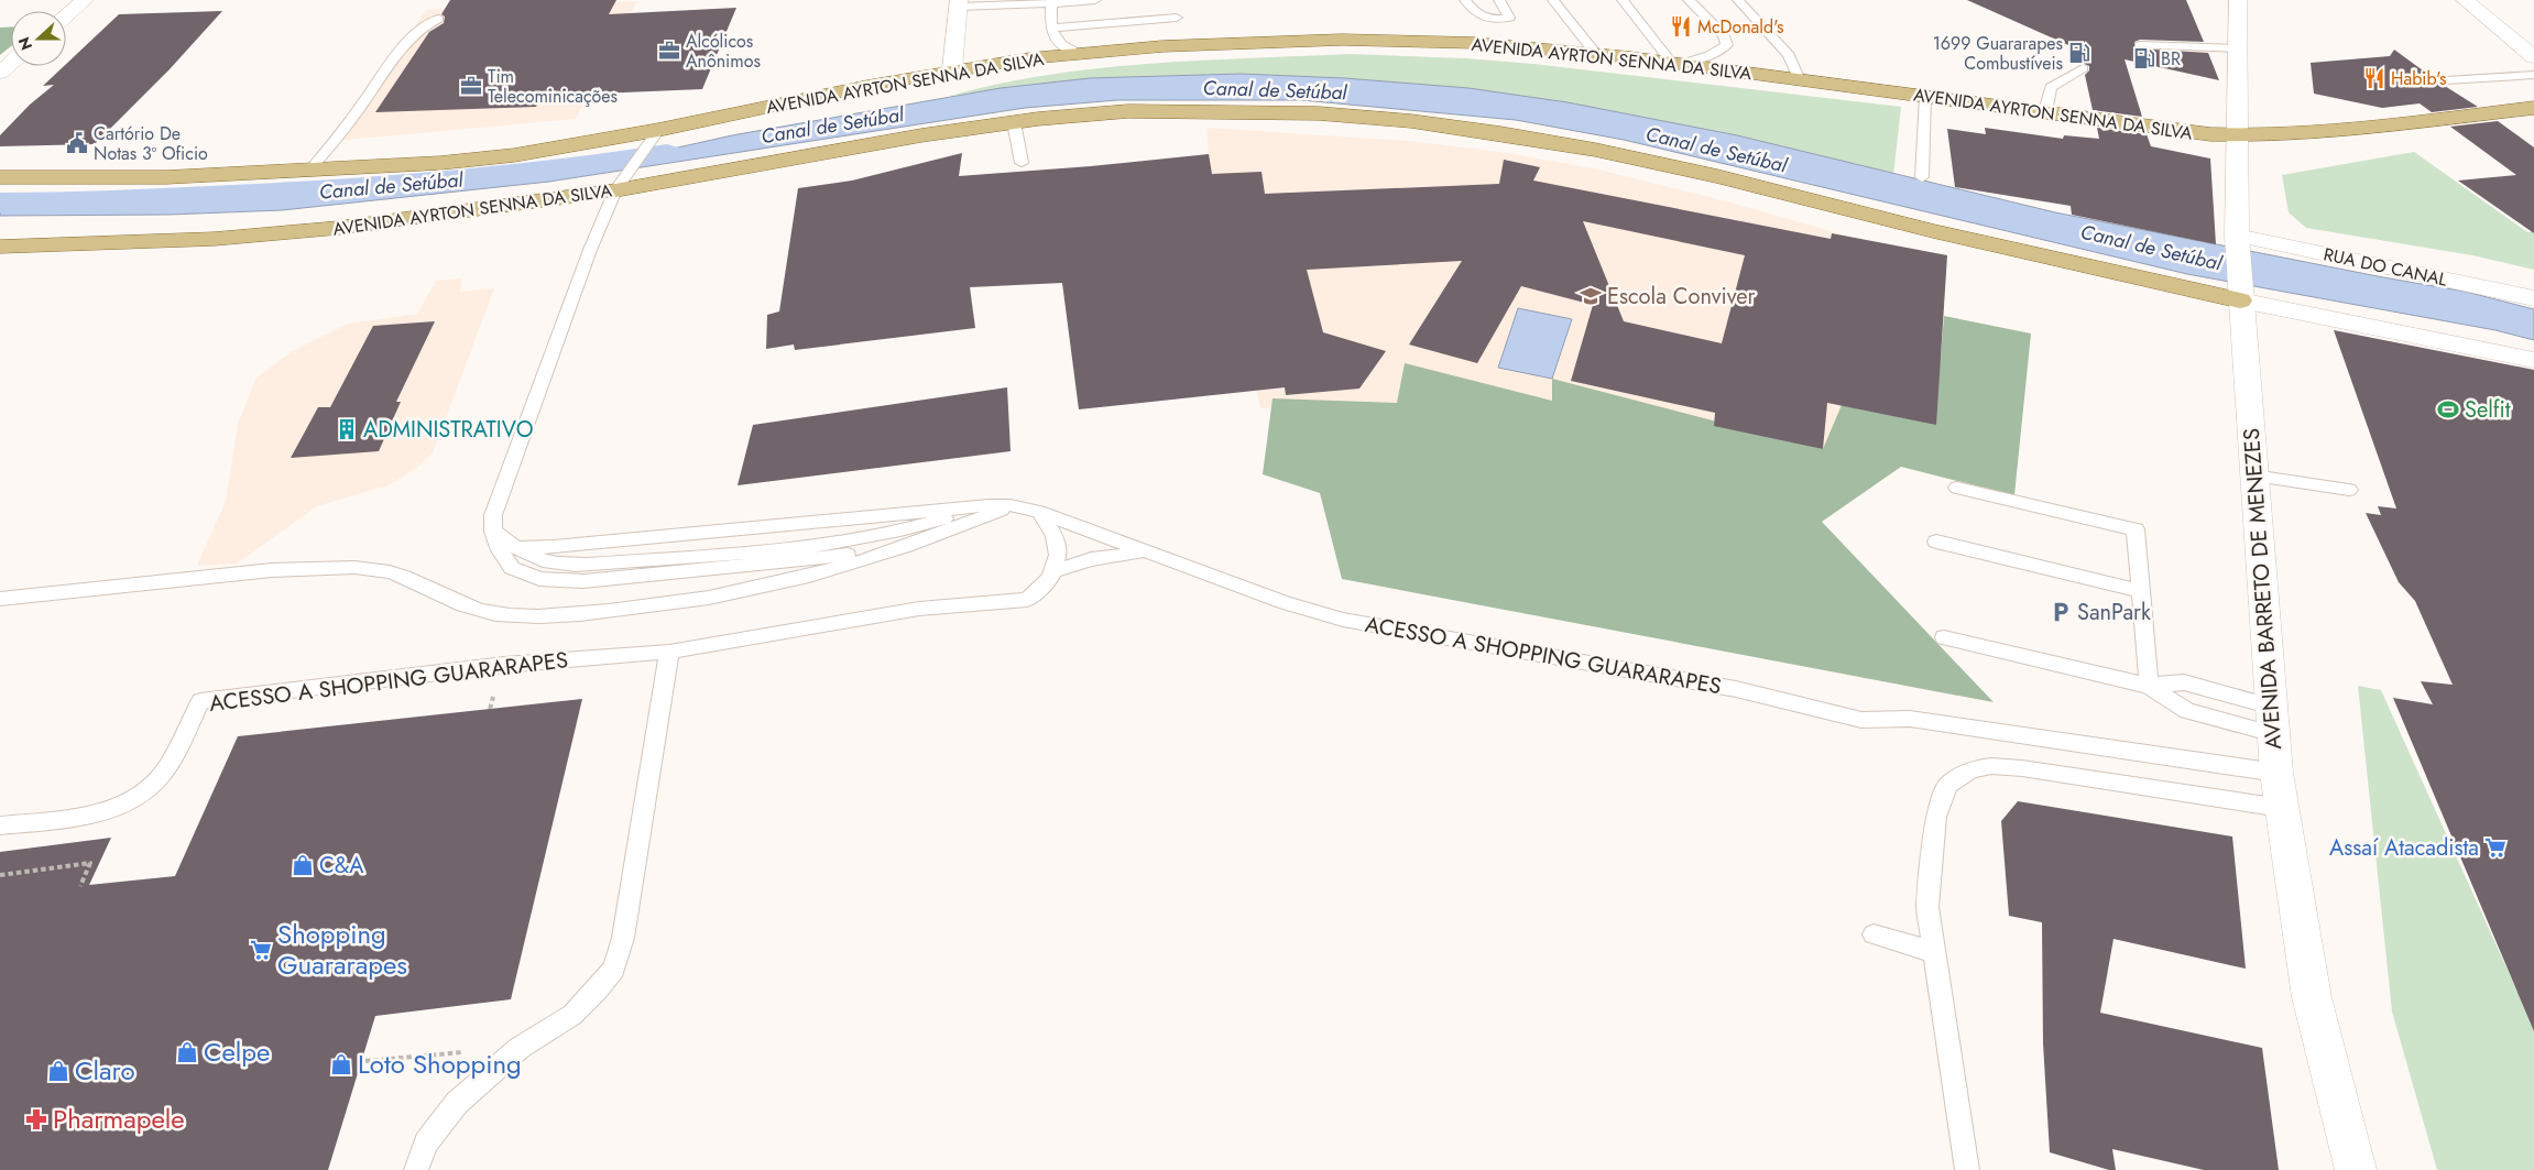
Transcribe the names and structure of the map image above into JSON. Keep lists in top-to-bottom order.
{
  "streets": {
    "main road": ["AVENIDA AYRTON SENNA DA SILVA", "RUA DO CANAL", "AVENIDA BARRETO DE MENEZES"],
    "lane": ["ACESSO A SHOPPING GUARARAPES"]
  },
  "crossings": [
    ["AVENIDA AYRTON SENNA DA SILVA", "AVENIDA BARRETO DE MENEZES"],
    ["RUA DO CANAL", "AVENIDA BARRETO DE MENEZES"],
    ["AVENIDA BARRETO DE MENEZES", "ACESSO A SHOPPING GUARARAPES"]
  ],
  "water": ["Canal de Setúbal"],
  "places": {
    "restaurant": ["McDonald's", "Habib's"],
    "office": ["Alcólicos Anônimos", "Tim Telecominicações"],
    "fuel station": ["1699 Guararapes Combustíveis", "BR"],
    "public building": ["Cartório De Notas 3º Oficio"],
    "school or university": ["Escola Conviver"],
    "sports": ["Selfit"],
    "building": ["ADMINISTRATIVO"],
    "parking": ["SanPark"],
    "supermarket": ["Assaí Atacadista", "Shopping Guararapes"],
    "shop": [
      "C&A",
      "Celpe",
      "Loto Shopping",
      "Claro"
    ],
    "pharmacy": ["Pharmapele"]
  },
  "north": "left"
}
